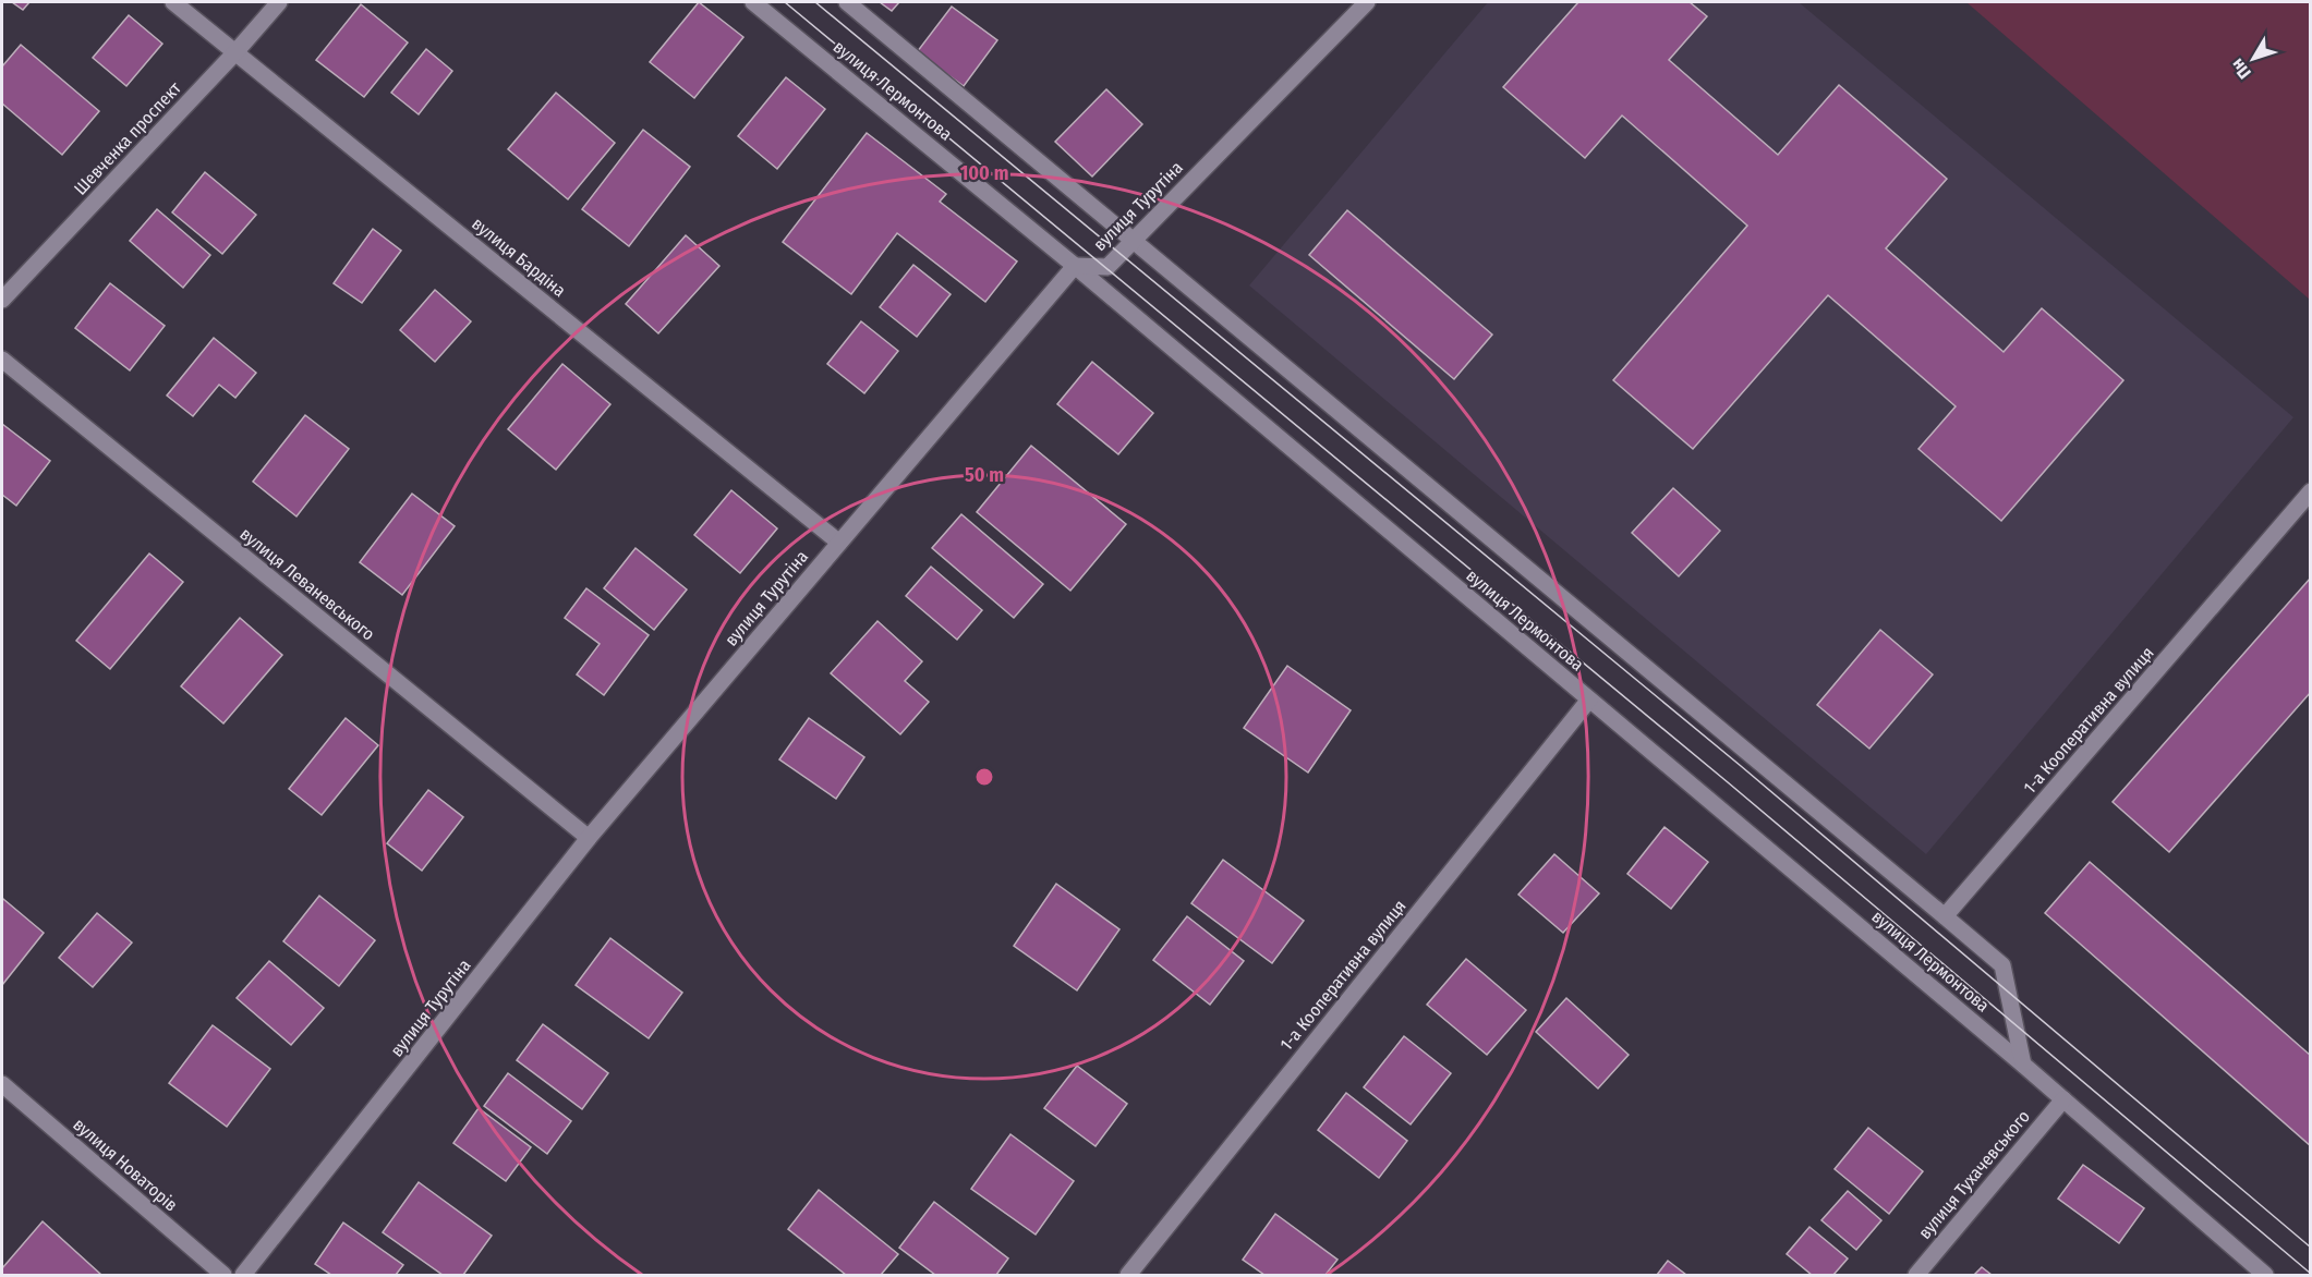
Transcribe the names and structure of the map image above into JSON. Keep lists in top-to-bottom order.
{
  "streets": {
    "street": [
      "вулиця Лермонтова",
      "Шевченка проспект",
      "вулиця Турутіна",
      "вулиця Бардіна",
      "вулиця Леваневського",
      "1-а Кооперативна вулиця",
      "вулиця Новаторів",
      "вулиця Тухачевського"
    ]
  },
  "crossings": [
    ["вулиця Лермонтова", "вулиця Турутіна"],
    ["вулиця Лермонтова", "1-а Кооперативна вулиця"],
    ["вулиця Лермонтова", "вулиця Тухачевського"],
    ["Шевченка проспект", "вулиця Бардіна"],
    ["вулиця Турутіна", "вулиця Бардіна"],
    ["вулиця Турутіна", "вулиця Леваневського"]
  ],
  "north": "bottom left",
  "rings": ["100 m", "50 m"]
}
